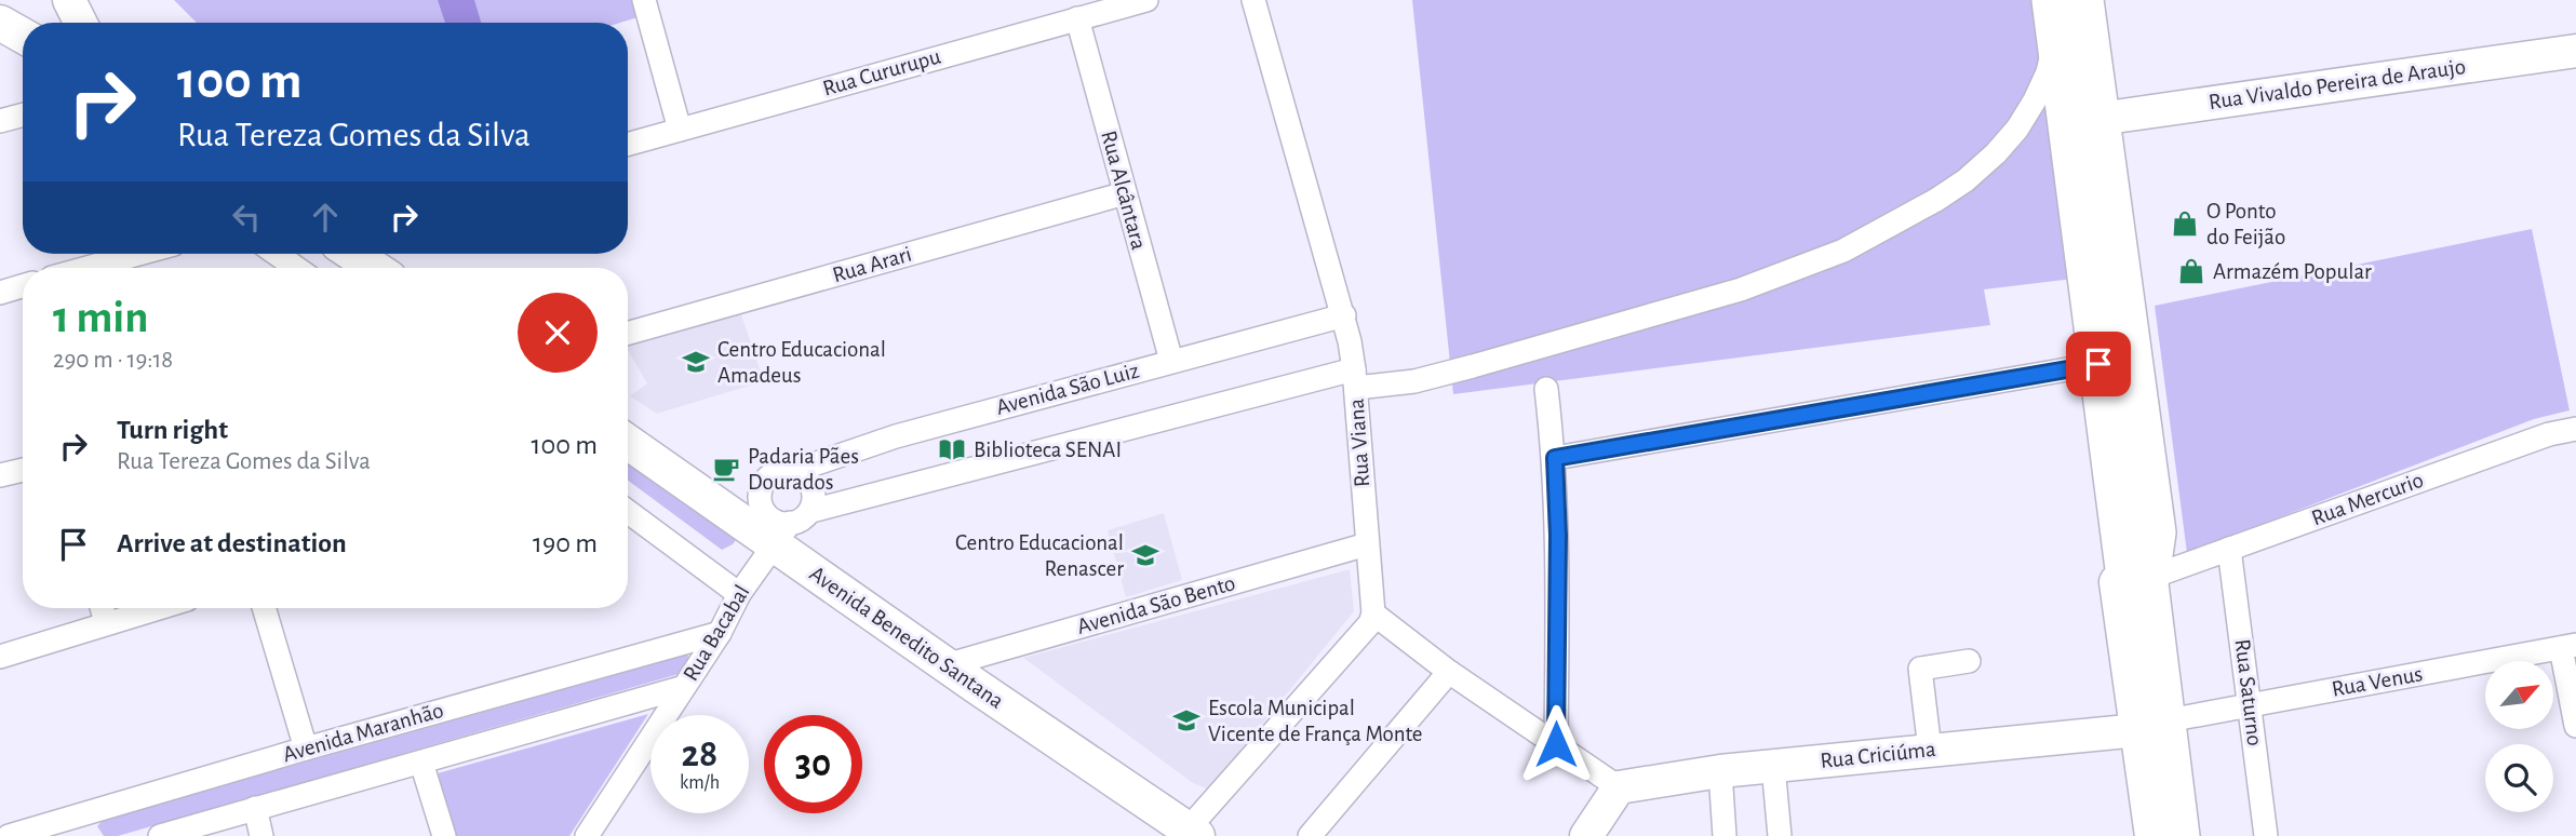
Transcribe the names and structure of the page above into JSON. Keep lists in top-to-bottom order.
{
  "streets": {
    "main road": ["Avenida Benedito Santana"],
    "street": [
      "Rua Cururupu",
      "Rua Vivaldo Pereira de Araujo",
      "Rua Alcântara",
      "Rua Arari",
      "Avenida São Luiz",
      "Rua Viana",
      "Rua Mercurio",
      "Avenida São Bento",
      "Rua Bacabal",
      "Rua Venus",
      "Rua Saturno",
      "Avenida Maranhão",
      "Rua Criciúma"
    ]
  },
  "crossings": [
    ["Rua Cururupu", "Rua Alcântara"],
    ["Rua Alcântara", "Rua Arari"],
    ["Rua Alcântara", "Avenida São Luiz"],
    ["Avenida São Luiz", "Rua Viana"],
    ["Rua Viana", "Avenida São Bento"],
    ["Rua Mercurio", "Rua Saturno"],
    ["Avenida São Bento", "Avenida Benedito Santana"],
    ["Rua Bacabal", "Avenida Benedito Santana"],
    ["Rua Bacabal", "Avenida Maranhão"],
    ["Rua Venus", "Rua Saturno"],
    ["Rua Venus", "Rua Criciúma"]
  ],
  "places": {
    "shop": ["O Ponto do Feijão", "Armazém Popular"],
    "school or university": ["Centro Educacional Amadeus", "Centro Educacional Renascer", "Escola Municipal Vicente de França Monte"],
    "library": ["Biblioteca SENAI"],
    "cafe": ["Padaria Pães Dourados"]
  },
  "north": "top right",
  "page": {
    "turn": ["100 m", "Rua Tereza Gomes da Silva"],
    "heading": ["1 min", "290 m · 19:18"],
    "list": [
      {
        "name": "Turn right",
        "note": "Rua Tereza Gomes da Silva",
        "value": "100 m"
      },
      {
        "name": "Arrive at destination",
        "value": "190 m"
      }
    ],
    "speed": "28 km/h",
    "limit": "30"
  }
}
